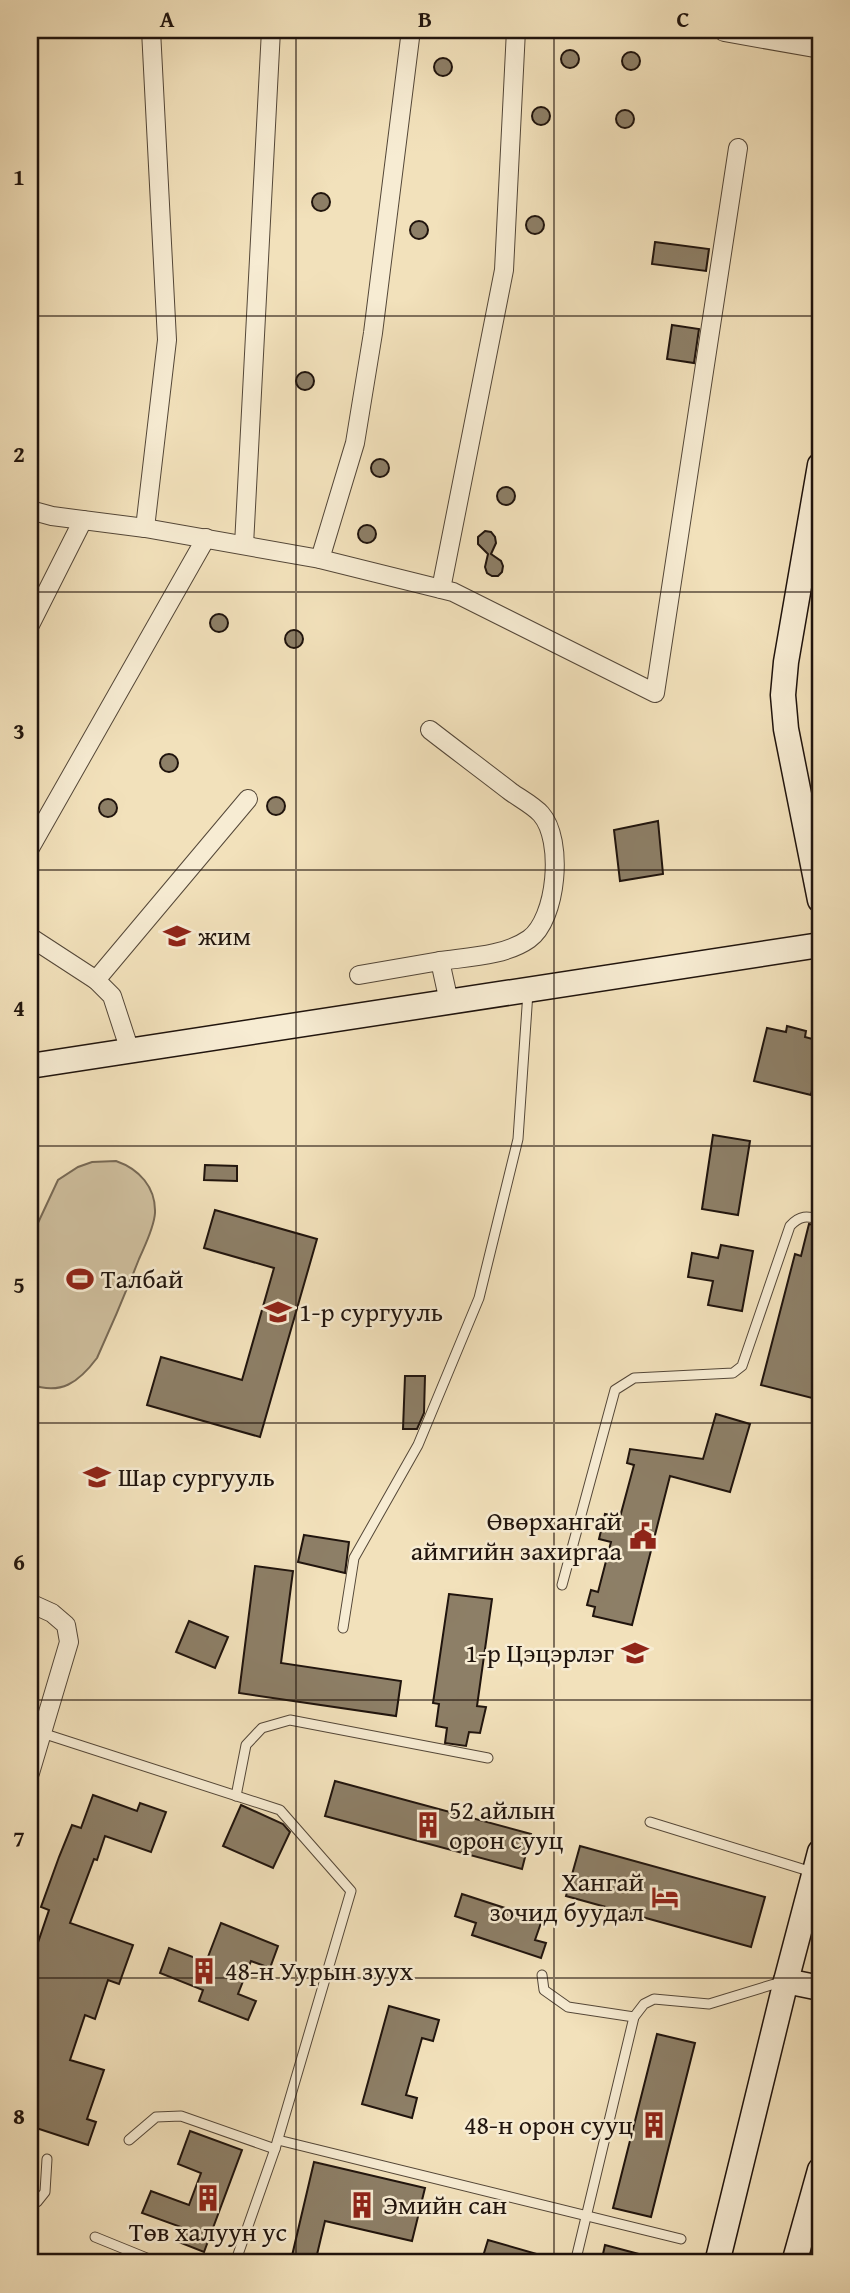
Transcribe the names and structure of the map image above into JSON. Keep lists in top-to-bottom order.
{
  "places": {
    "school or university": [
      "жим",
      "1-р сургууль",
      "Шар сургууль",
      "1-р Цэцэрлэг"
    ],
    "sports": ["Талбай"],
    "public building": ["Өвөрхангай аймгийн захиргаа"],
    "building": [
      "52 айлын орон сууц",
      "48-н Уурын зуух",
      "48-н орон сууц",
      "Төв халуун ус",
      "Эмийн сан"
    ],
    "hotel": ["Хангай зочид буудал"]
  },
  "grid": {
    "columns": ["A", "B", "C"],
    "rows": [
      "1",
      "2",
      "3",
      "4",
      "5",
      "6",
      "7",
      "8"
    ]
  }
}
